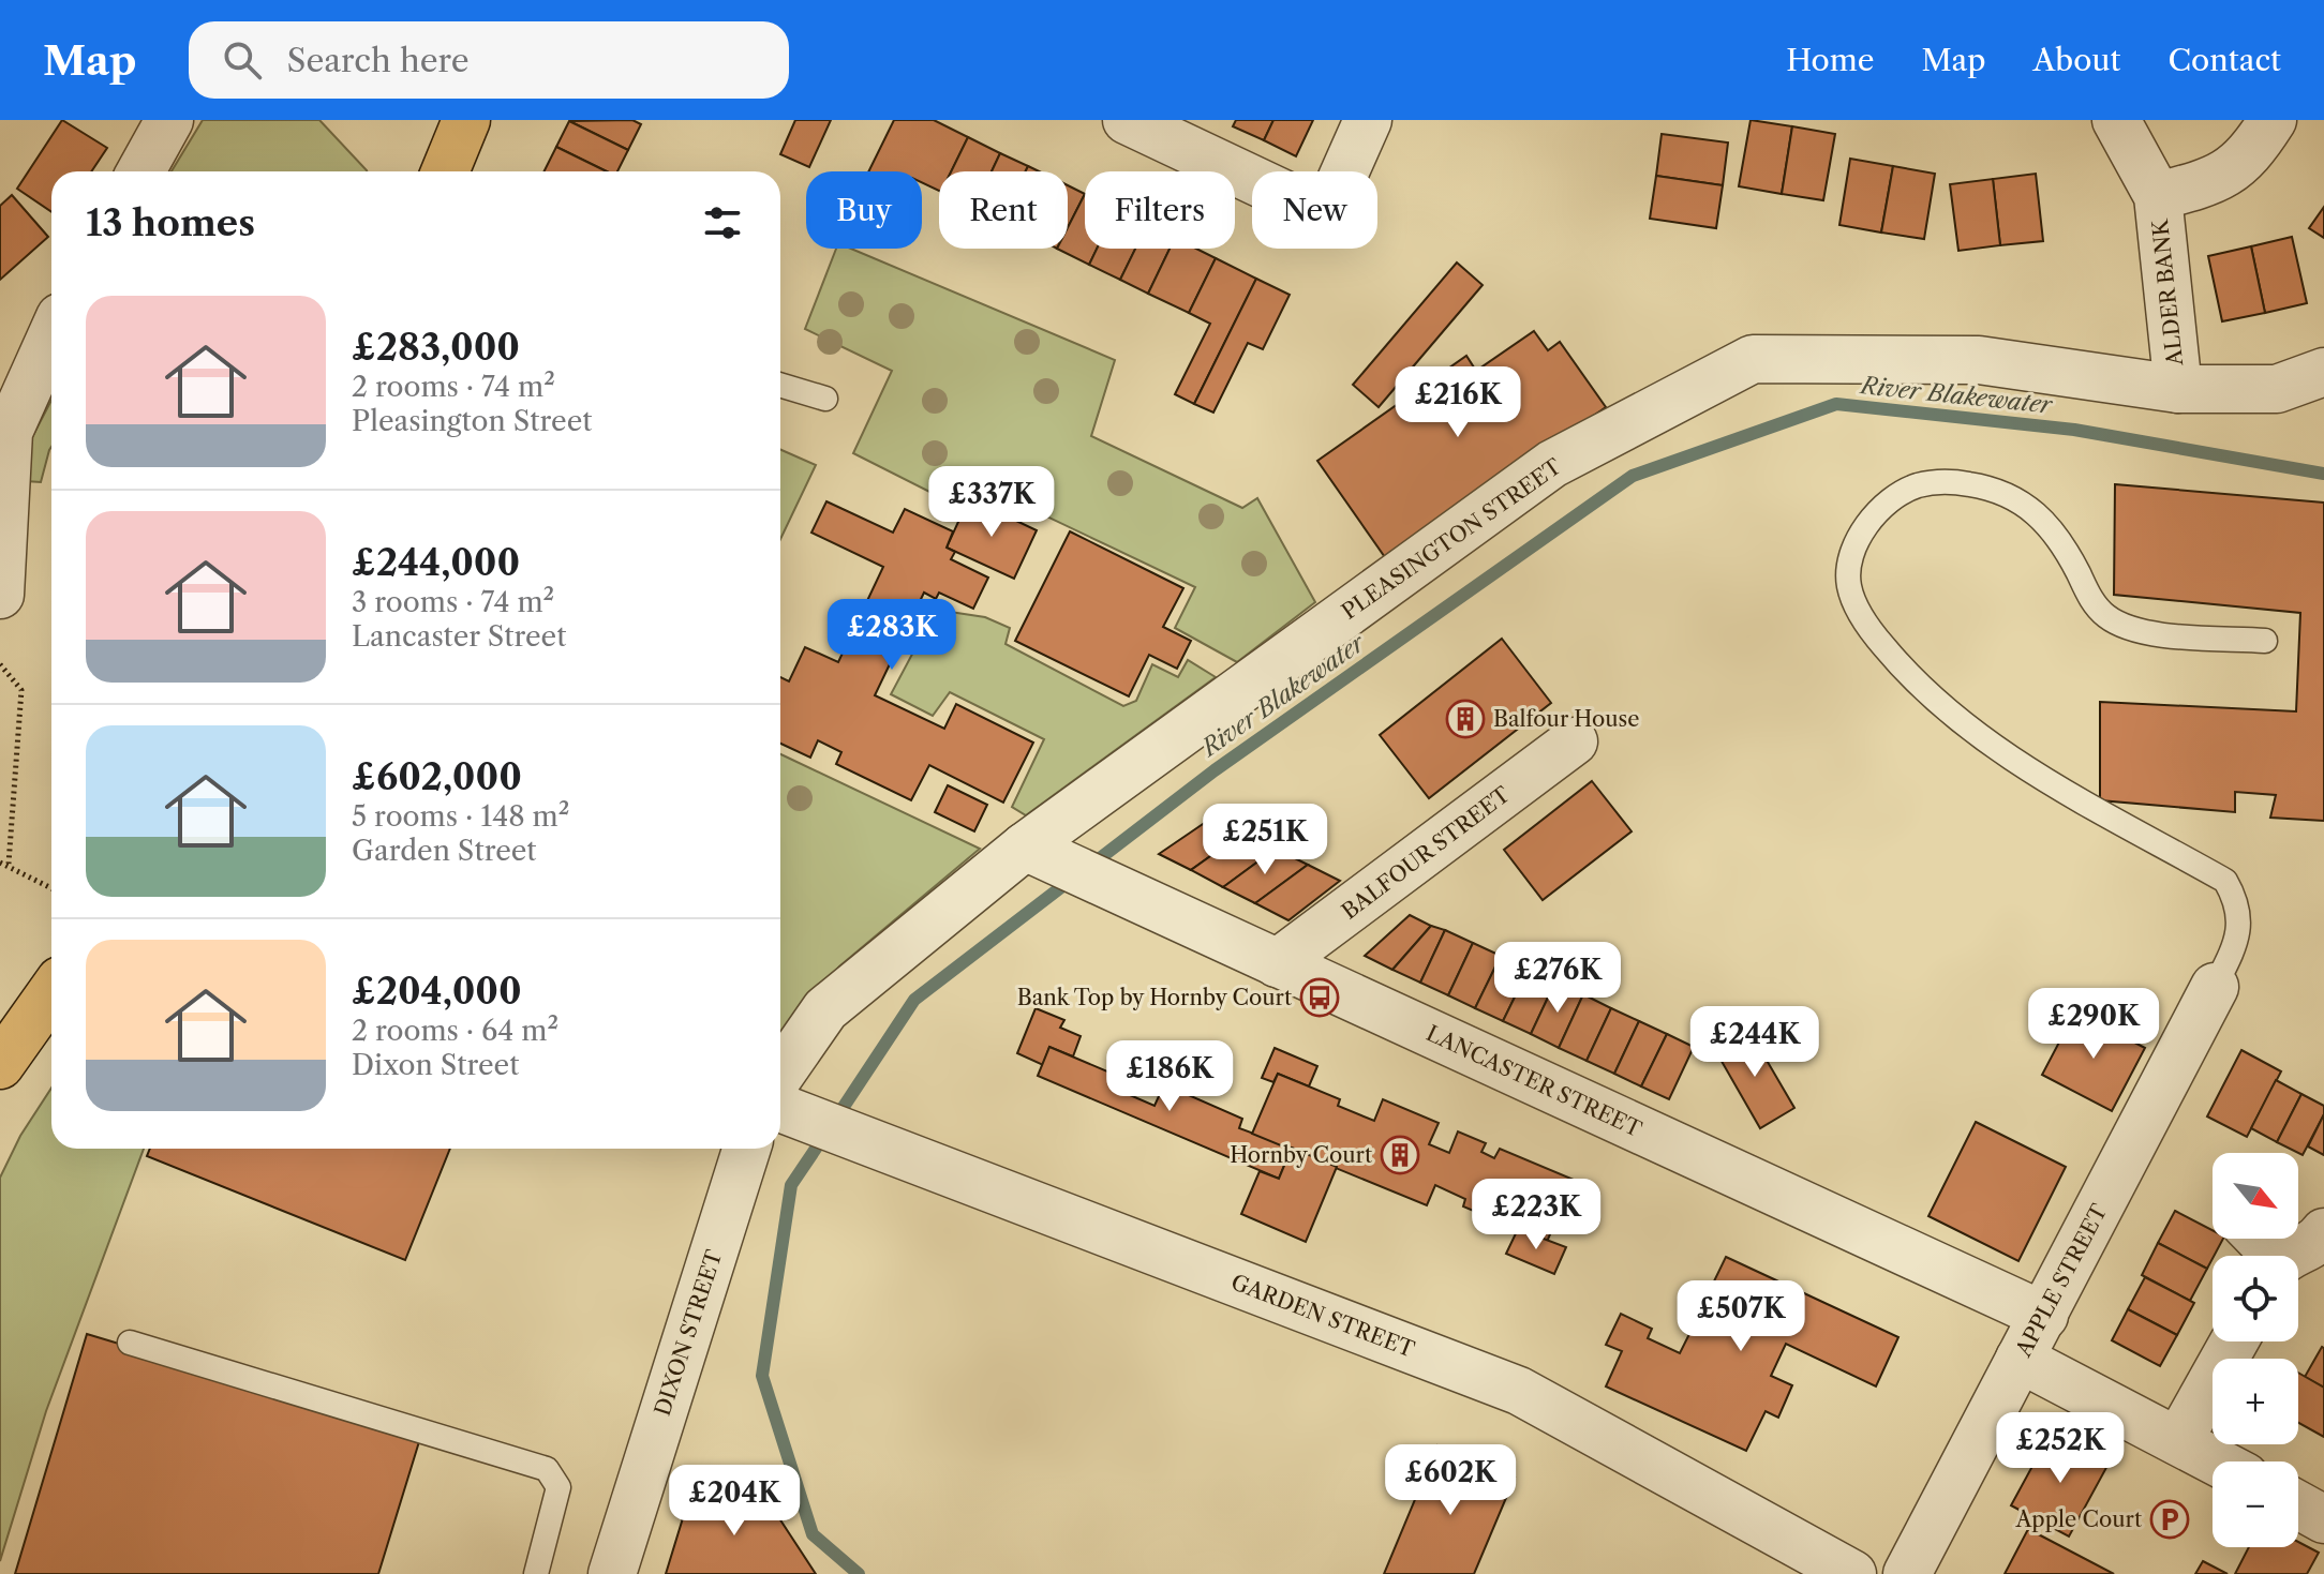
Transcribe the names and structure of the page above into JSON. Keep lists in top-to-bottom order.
{
  "streets": {
    "street": [
      "ALDER BANK",
      "PLEASINGTON STREET",
      "BALFOUR STREET",
      "LANCASTER STREET",
      "APPLE STREET",
      "GARDEN STREET",
      "DIXON STREET"
    ]
  },
  "crossings": [
    ["ALDER BANK", "PLEASINGTON STREET"],
    ["PLEASINGTON STREET", "LANCASTER STREET"],
    ["BALFOUR STREET", "LANCASTER STREET"],
    ["LANCASTER STREET", "APPLE STREET"]
  ],
  "water": ["River Blakewater"],
  "places": {
    "building": ["Balfour House", "Hornby Court"],
    "bus stop": ["Bank Top by Hornby Court"],
    "parking": ["Apple Court"]
  },
  "north": "bottom right",
  "page": {
    "header": "Map",
    "search": "Search here",
    "nav": [
      "Home",
      "Map",
      "About",
      "Contact"
    ],
    "chip": [
      "Buy",
      "Rent",
      "Filters",
      "New"
    ],
    "heading": "13 homes",
    "list": [
      {
        "name": "£283,000",
        "note": "2 rooms · 74 m² · Pleasington Street"
      },
      {
        "name": "£244,000",
        "note": "3 rooms · 74 m² · Lancaster Street"
      },
      {
        "name": "£602,000",
        "note": "5 rooms · 148 m² · Garden Street"
      },
      {
        "name": "£204,000",
        "note": "2 rooms · 64 m² · Dixon Street"
      }
    ],
    "price": [
      "£216K",
      "£337K",
      "£283K",
      "£251K",
      "£276K",
      "£290K",
      "£244K",
      "£186K",
      "£223K",
      "£507K",
      "£252K",
      "£602K",
      "£204K"
    ],
    "map_buttons": ["+", "−"]
  }
}
